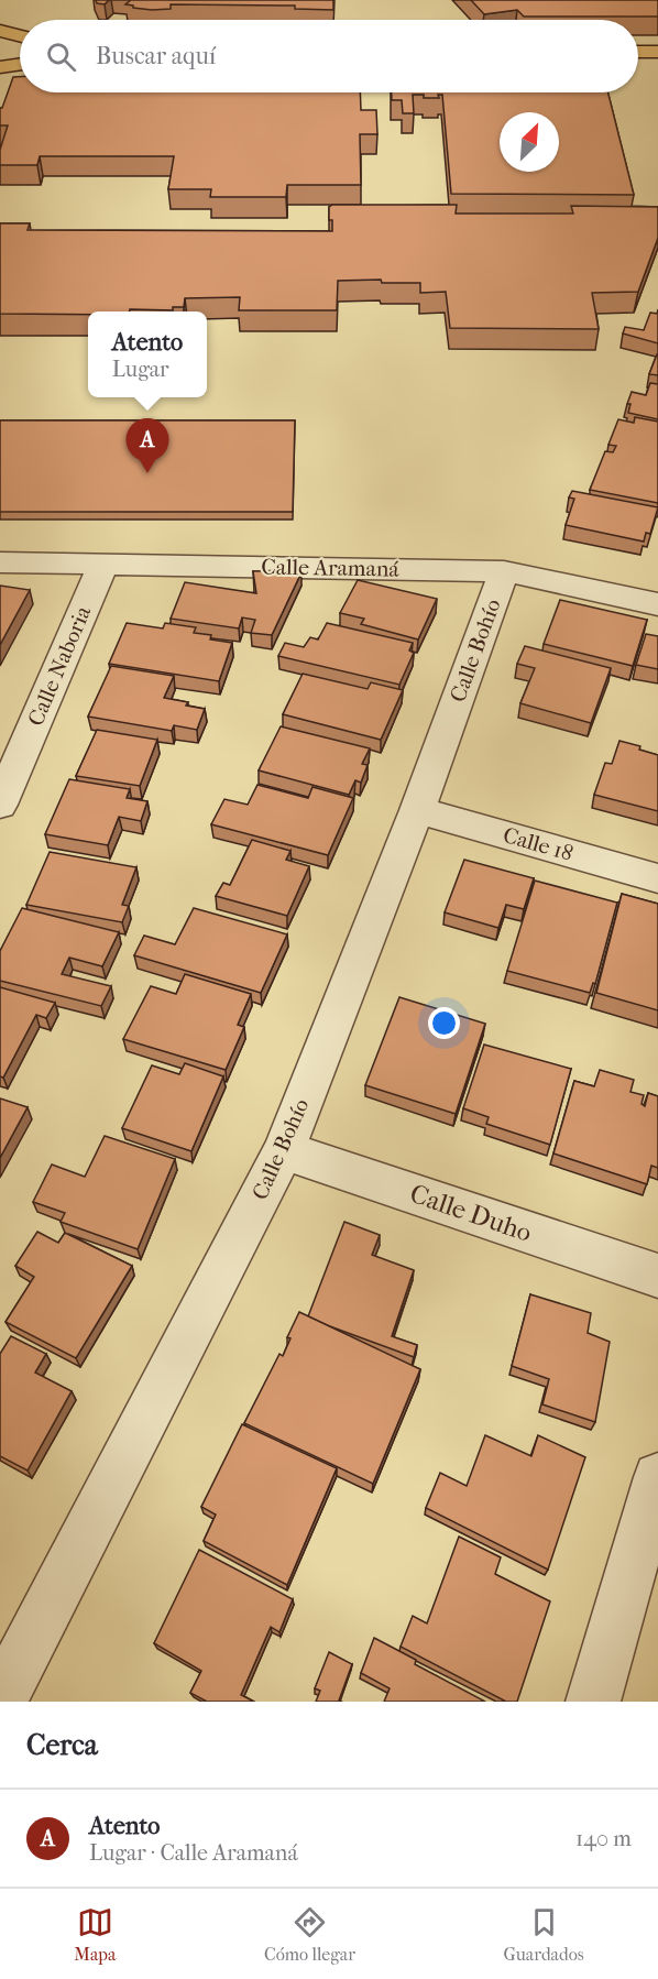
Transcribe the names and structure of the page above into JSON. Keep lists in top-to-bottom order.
{
  "streets": {
    "street": [
      "Calle Aramaná",
      "Calle Bohío",
      "Calle Naboria",
      "Calle 18",
      "Calle Duho"
    ]
  },
  "crossings": [
    ["Calle Aramaná", "Calle Bohío"],
    ["Calle Aramaná", "Calle Naboria"],
    ["Calle Bohío", "Calle 18"],
    ["Calle Bohío", "Calle Duho"]
  ],
  "north": "top right",
  "page": {
    "search": "Buscar aquí",
    "popup": ["Atento", "Lugar"],
    "pins": "A",
    "heading": "Cerca",
    "list": [
      {
        "mark": "A",
        "name": "Atento",
        "note": "Lugar · Calle Aramaná",
        "value": "140 m"
      }
    ],
    "nav": ["Mapa", "Cómo llegar", "Guardados"]
  }
}
